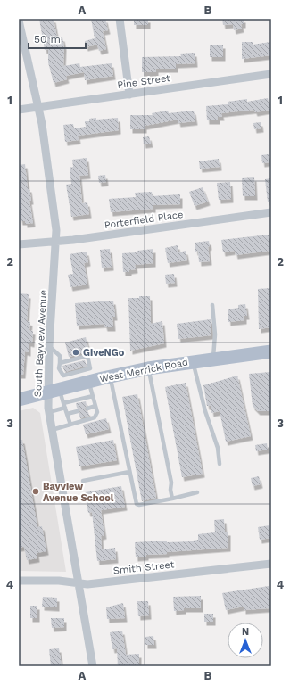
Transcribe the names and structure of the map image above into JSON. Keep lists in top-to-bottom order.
{
  "streets": {
    "main road": ["West Merrick Road"],
    "street": [
      "Pine Street",
      "Porterfield Place",
      "South Bayview Avenue",
      "Smith Street"
    ]
  },
  "crossings": [
    ["Pine Street", "South Bayview Avenue"],
    ["Porterfield Place", "South Bayview Avenue"],
    ["South Bayview Avenue", "West Merrick Road"],
    ["South Bayview Avenue", "Smith Street"]
  ],
  "places": ["GiveNGo", "Bayview Avenue School"],
  "scale_bar": "50 m",
  "north": "top",
  "grid": {
    "columns": ["A", "B"],
    "rows": [
      "1",
      "2",
      "3",
      "4"
    ]
  }
}
